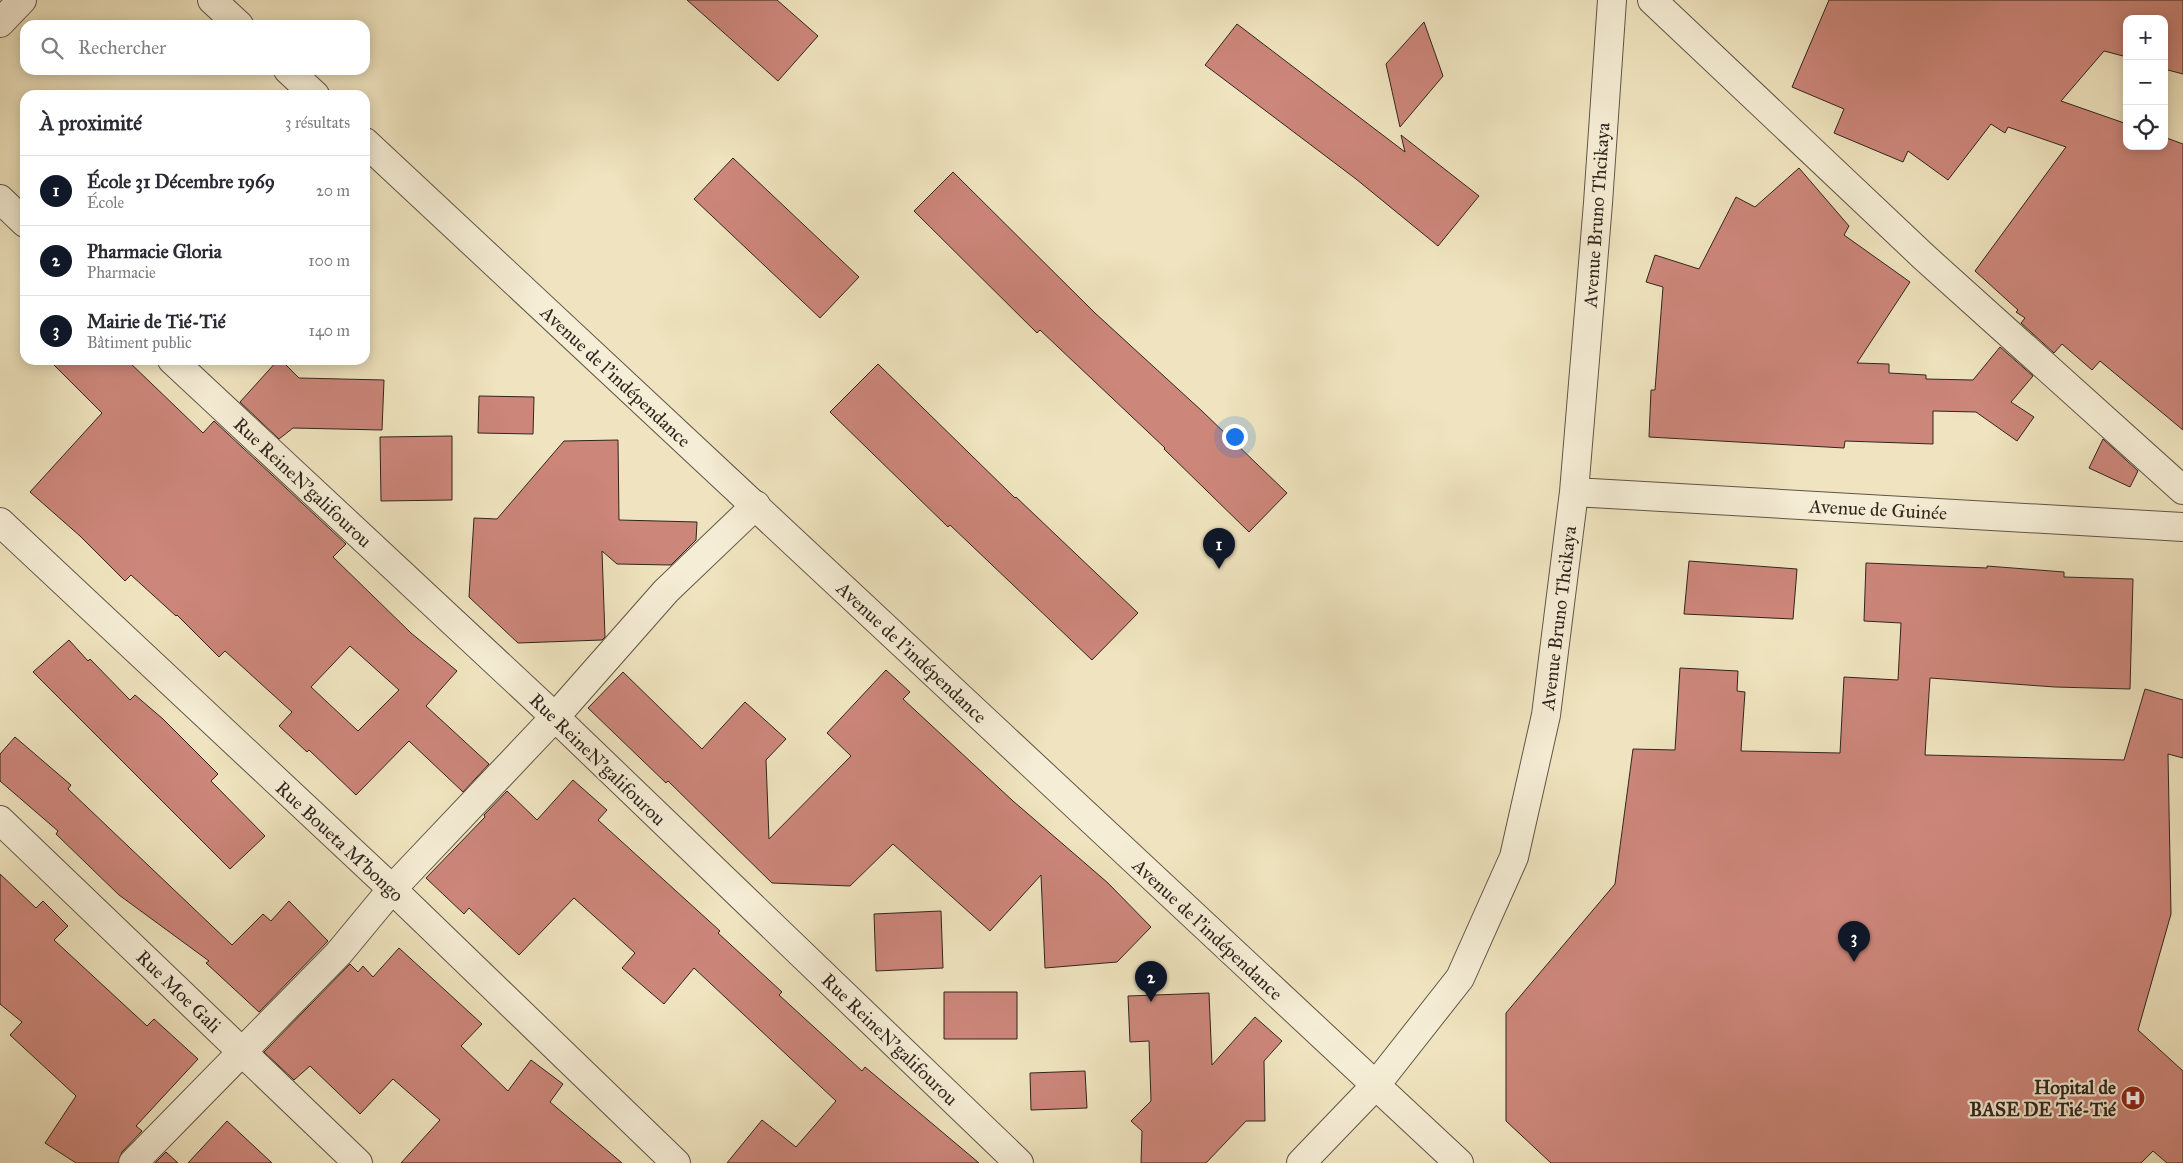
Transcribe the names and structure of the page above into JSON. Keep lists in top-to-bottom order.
{
  "streets": {
    "street": [
      "Avenue Bruno Thcikaya",
      "Avenue de l'indépendance",
      "Rue ReineN'galifourou",
      "Avenue de Guinée",
      "Rue Boueta M'bongo",
      "Rue Moe Gali"
    ]
  },
  "crossings": [
    ["Avenue Bruno Thcikaya", "Avenue de l'indépendance"],
    ["Avenue Bruno Thcikaya", "Avenue de Guinée"]
  ],
  "places": {
    "hospital": ["Hopital de BASE DE Tié-Tié"]
  },
  "page": {
    "map_buttons": ["+", "−"],
    "search": "Rechercher",
    "heading": ["À proximité", "3 résultats"],
    "list": [
      {
        "mark": "1",
        "name": "École 31 Décembre 1969",
        "note": "École",
        "value": "20 m"
      },
      {
        "mark": "2",
        "name": "Pharmacie Gloria",
        "note": "Pharmacie",
        "value": "100 m"
      },
      {
        "mark": "3",
        "name": "Mairie de Tié-Tié",
        "note": "Bâtiment public",
        "value": "140 m"
      }
    ],
    "pins": ["1", "3", "2"]
  }
}
